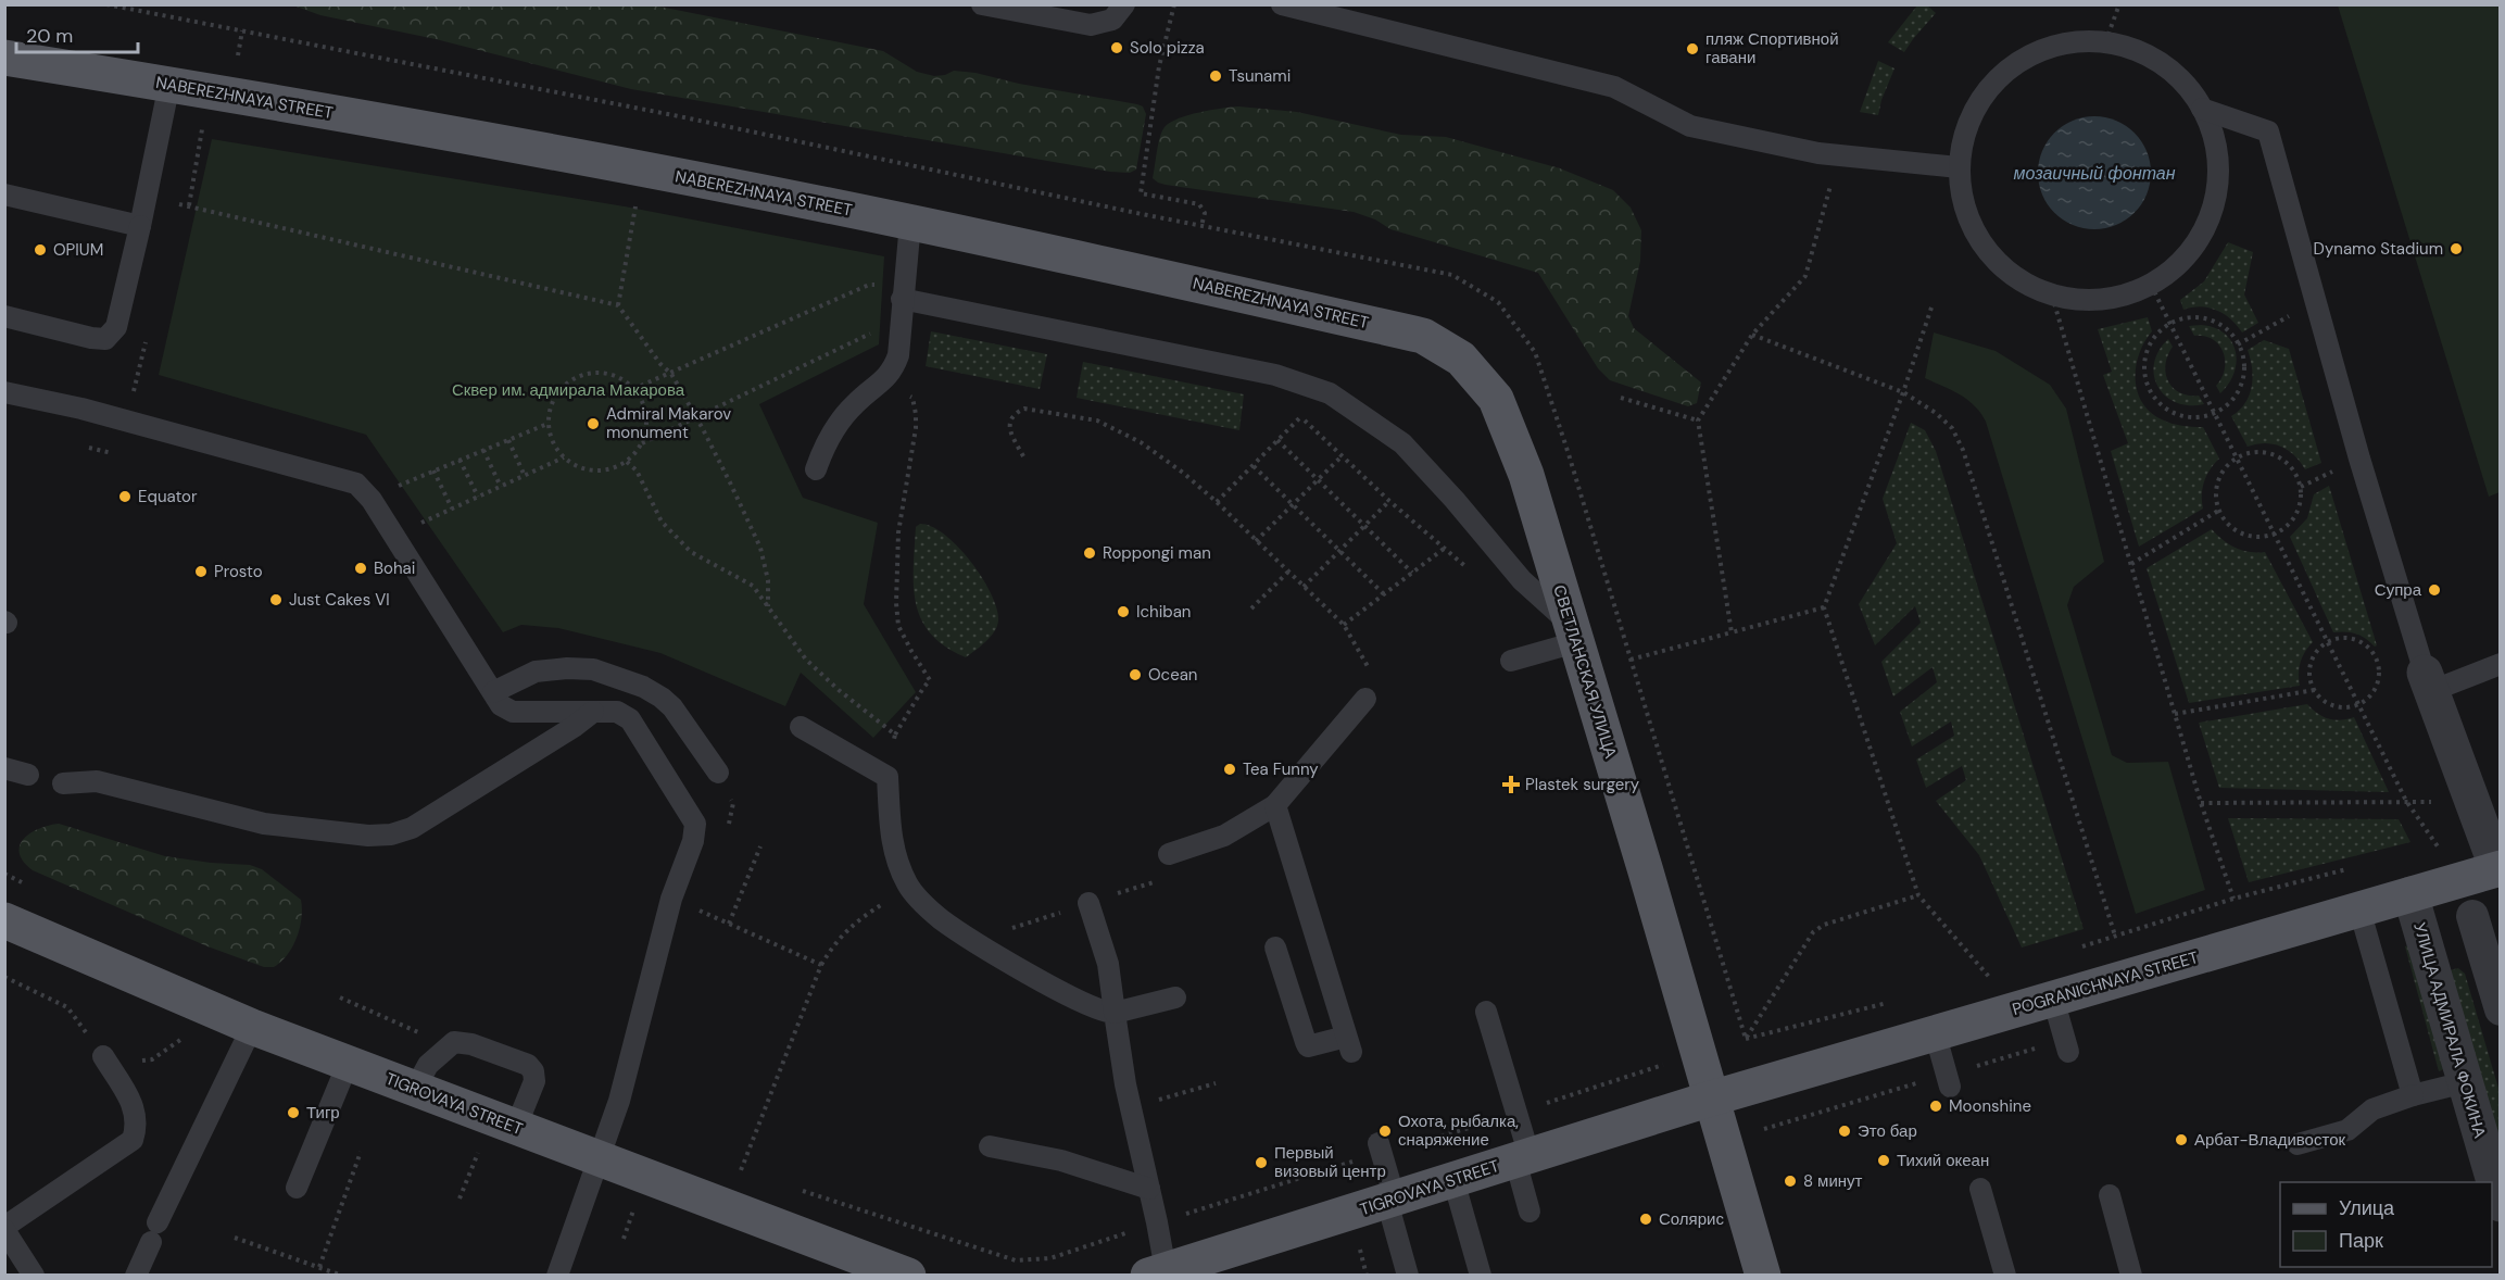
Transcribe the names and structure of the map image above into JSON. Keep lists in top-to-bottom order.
{
  "streets": {
    "main road": [
      "NABEREZHNAYA STREET",
      "СВЕТЛАНСКАЯ УЛИЦА",
      "POGRANICHNAYA STREET",
      "TIGROVAYA STREET"
    ],
    "street": ["УЛИЦА АДМИРАЛА ФОКИНА"]
  },
  "crossings": [
    ["NABEREZHNAYA STREET", "СВЕТЛАНСКАЯ УЛИЦА"],
    ["СВЕТЛАНСКАЯ УЛИЦА", "POGRANICHNAYA STREET"],
    ["СВЕТЛАНСКАЯ УЛИЦА", "TIGROVAYA STREET"],
    ["POGRANICHNAYA STREET", "УЛИЦА АДМИРАЛА ФОКИНА"],
    ["POGRANICHNAYA STREET", "TIGROVAYA STREET"]
  ],
  "water": ["мозаичный фонтан"],
  "parks": ["Сквер им. адмирала Макарова"],
  "places": {
    "other": [
      "Solo pizza",
      "пляж Спортивной гавани",
      "Tsunami",
      "Dynamo Stadium",
      "OPIUM",
      "Admiral Makarov monument",
      "Equator",
      "Roppongi man",
      "Bohai",
      "Prosto",
      "Супра",
      "Just Cakes Vl",
      "Ichiban",
      "Ocean",
      "Tea Funny",
      "Moonshine",
      "Тигр",
      "Охота, рыбалка, снаряжение",
      "Это бар",
      "Арбат-Владивосток",
      "Тихий океан",
      "Первый визовый центр",
      "8 минут",
      "Солярис"
    ],
    "health": ["Plastek surgery"]
  },
  "legend": ["Улица", "Парк"],
  "scale_bar": "20 m"
}
